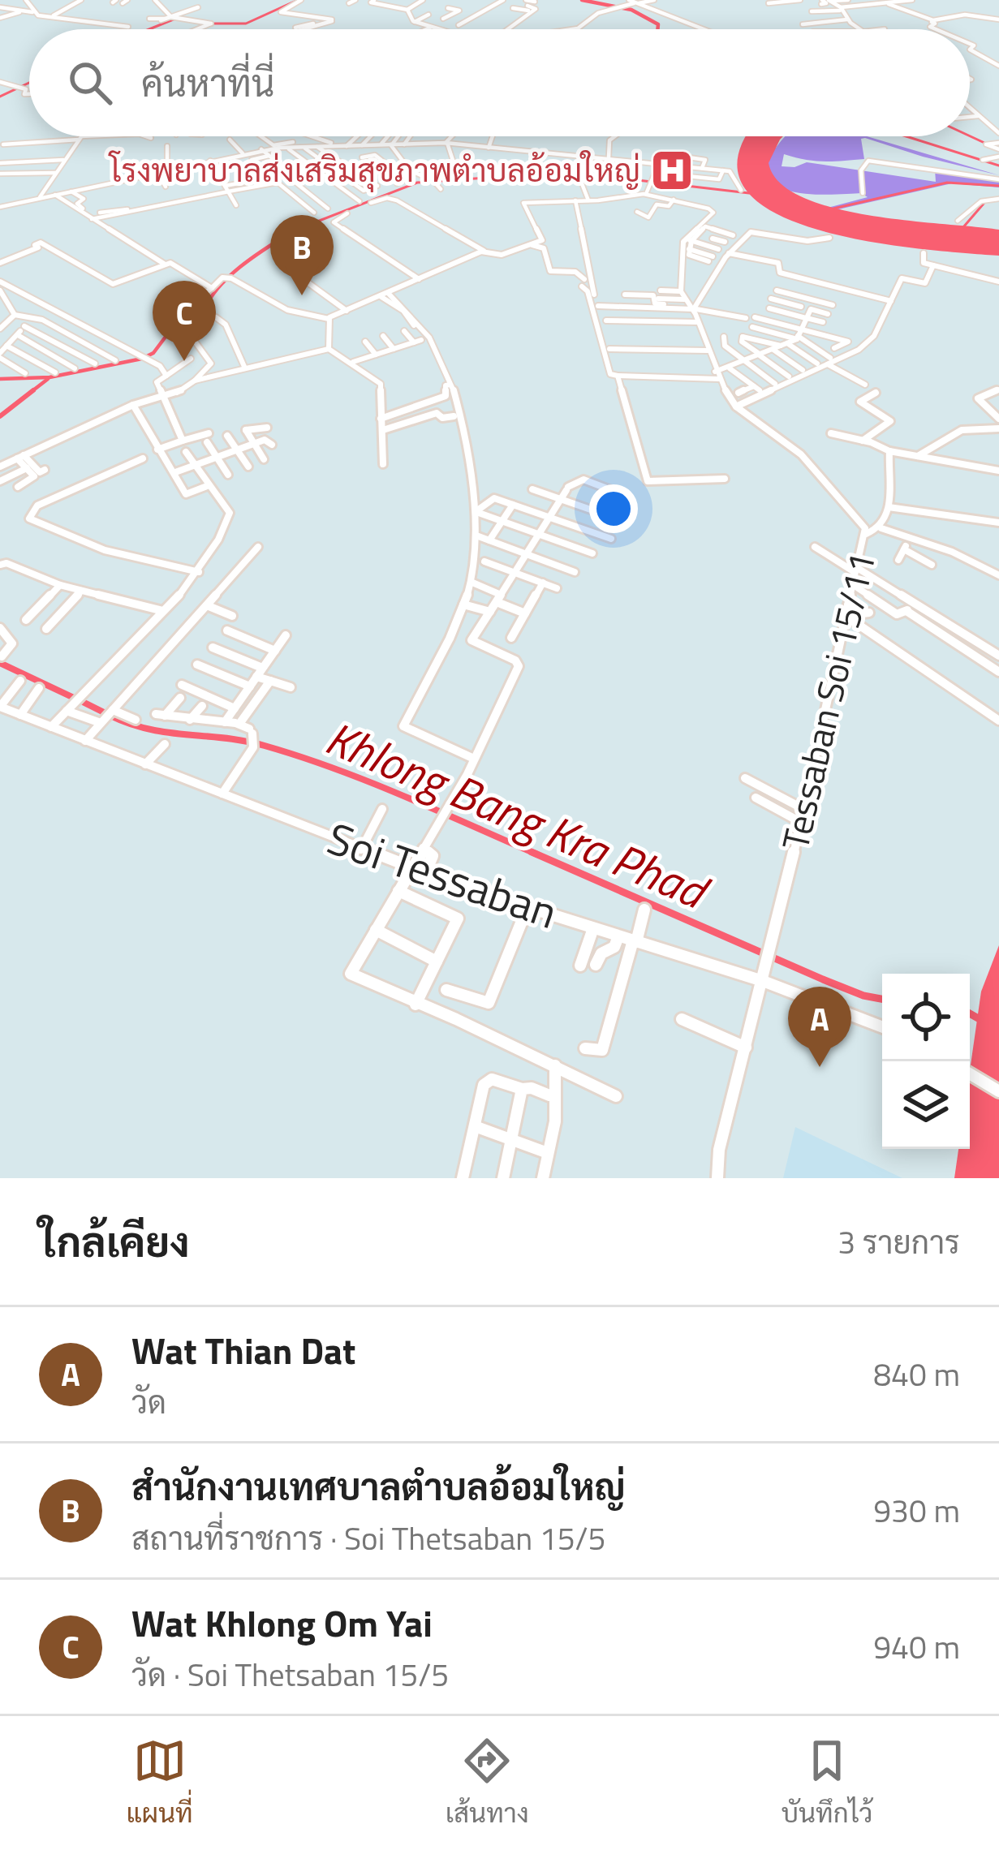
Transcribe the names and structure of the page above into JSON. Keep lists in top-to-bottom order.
{
  "streets": {
    "street": ["Tessaban Soi 15/11", "Soi Tessaban"]
  },
  "crossings": [
    ["Tessaban Soi 15/11", "Soi Tessaban"]
  ],
  "water": ["Khlong Bang Kra Phad"],
  "places": {
    "hospital": ["โรงพยาบาลส่งเสริมสุขภาพตำบลอ้อมใหญ่"]
  },
  "page": {
    "search": "ค้นหาที่นี่",
    "pins": ["B", "C", "A"],
    "heading": ["ใกล้เคียง", "3 รายการ"],
    "list": [
      {
        "mark": "A",
        "name": "Wat Thian Dat",
        "note": "วัด",
        "value": "840 m"
      },
      {
        "mark": "B",
        "name": "สำนักงานเทศบาลตำบลอ้อมใหญ่",
        "note": "สถานที่ราชการ · Soi Thetsaban 15/5",
        "value": "930 m"
      },
      {
        "mark": "C",
        "name": "Wat Khlong Om Yai",
        "note": "วัด · Soi Thetsaban 15/5",
        "value": "940 m"
      }
    ],
    "nav": ["แผนที่", "เส้นทาง", "บันทึกไว้"]
  }
}
